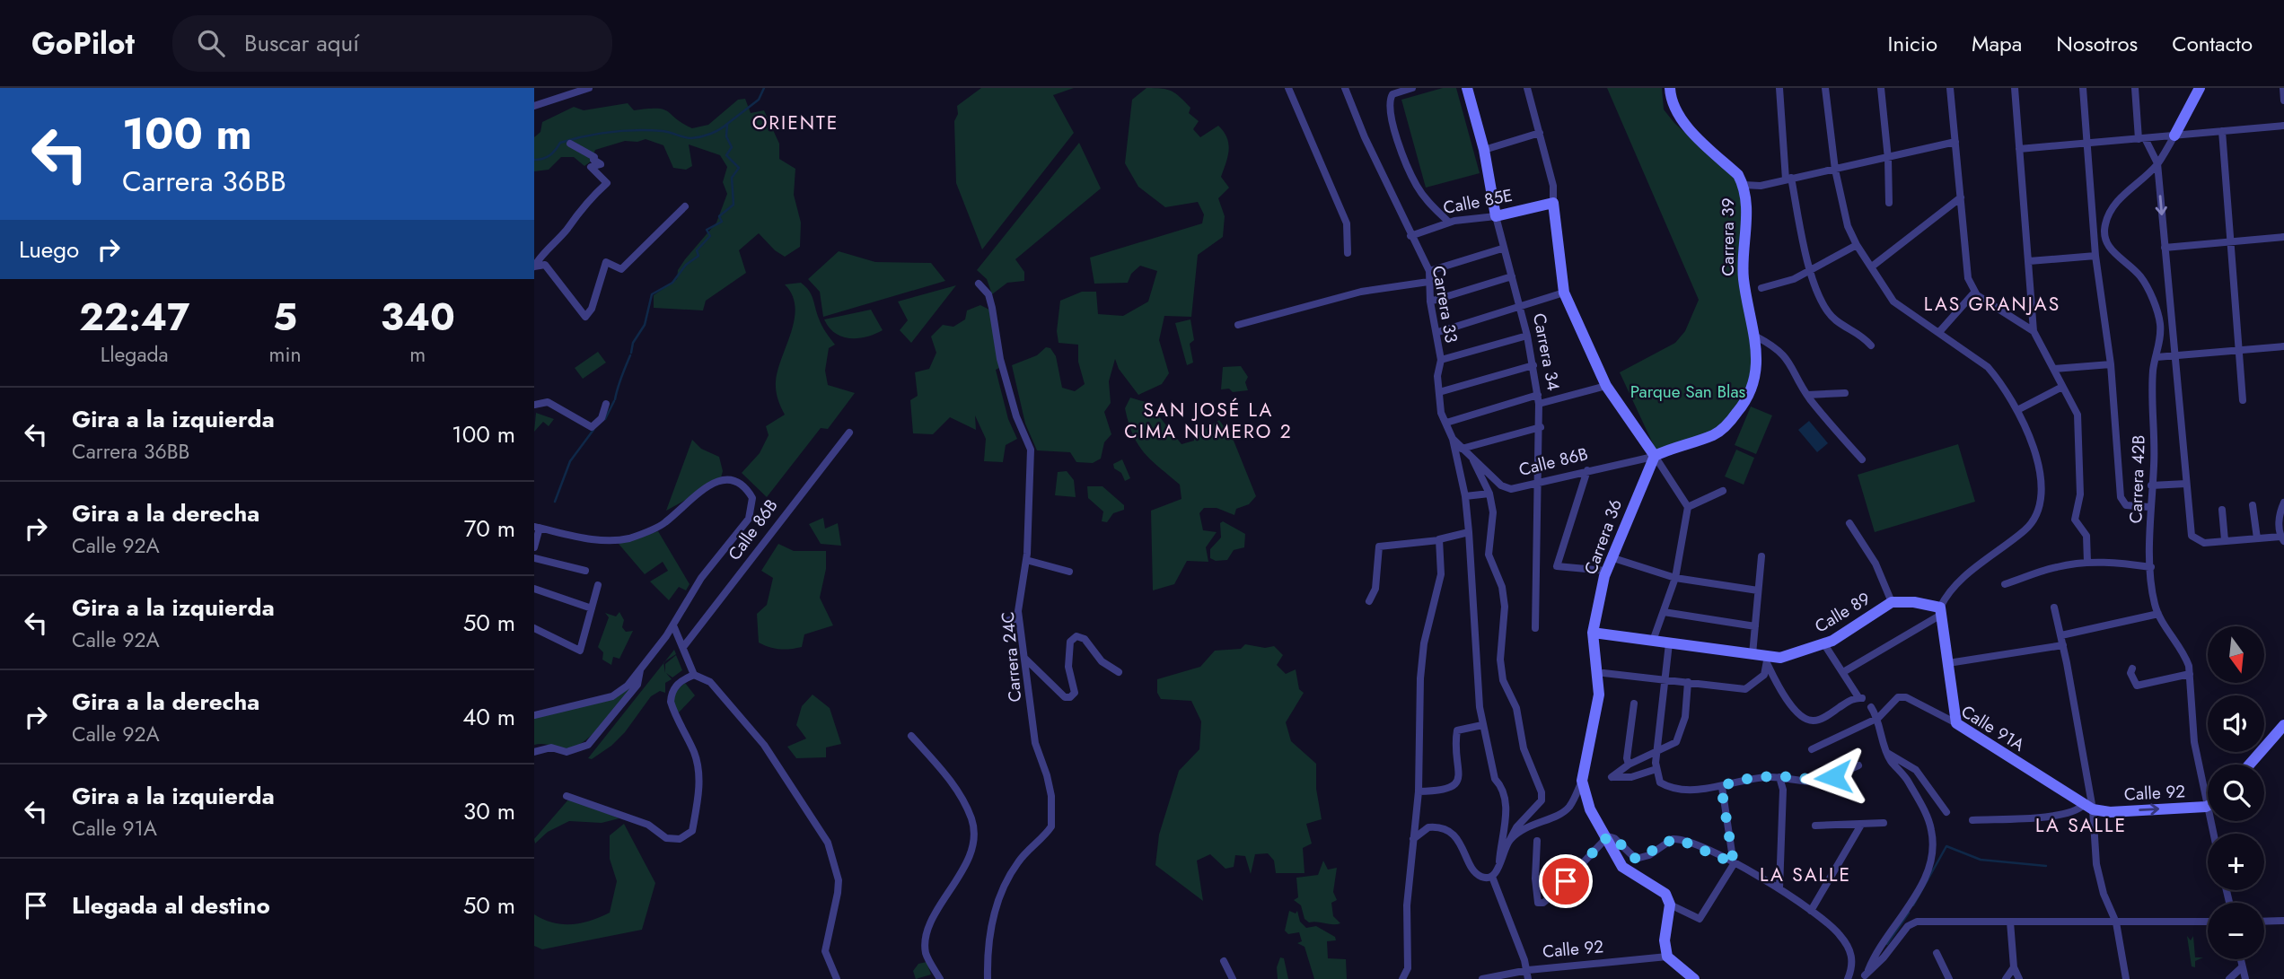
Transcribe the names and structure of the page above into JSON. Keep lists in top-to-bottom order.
{
  "streets": {
    "street": [
      "Calle 85E",
      "Carrera 39",
      "Carrera 33",
      "Carrera 34",
      "Calle 86B",
      "Carrera 42B",
      "Carrera 36",
      "Calle 89",
      "Carrera 24C",
      "Calle 91A",
      "Calle 92"
    ]
  },
  "crossings": [
    ["Calle 85E", "Carrera 33"],
    ["Calle 85E", "Carrera 34"],
    ["Carrera 39", "Calle 86B"],
    ["Carrera 33", "Calle 86B"],
    ["Carrera 34", "Calle 86B"],
    ["Calle 86B", "Carrera 36"],
    ["Carrera 42B", "Calle 92"],
    ["Carrera 36", "Calle 89"],
    ["Calle 91A", "Calle 92"]
  ],
  "districts": [
    "ORIENTE",
    "LAS GRANJAS",
    "SAN JOSÉ LA CIMA NUMERO 2",
    "LA SALLE",
    "LA SALLE"
  ],
  "parks": ["Parque San Blas"],
  "north": "bottom",
  "page": {
    "header": "GoPilot",
    "search": "Buscar aquí",
    "nav": [
      "Inicio",
      "Mapa",
      "Nosotros",
      "Contacto"
    ],
    "turn": ["100 m", "Carrera 36BB"],
    "then": "Luego",
    "eta": [
      "22:47",
      "Llegada",
      "5",
      "min",
      "340",
      "m"
    ],
    "list": [
      {
        "name": "Gira a la izquierda",
        "note": "Carrera 36BB",
        "value": "100 m"
      },
      {
        "name": "Gira a la derecha",
        "note": "Calle 92A",
        "value": "70 m"
      },
      {
        "name": "Gira a la izquierda",
        "note": "Calle 92A",
        "value": "50 m"
      },
      {
        "name": "Gira a la derecha",
        "note": "Calle 92A",
        "value": "40 m"
      },
      {
        "name": "Gira a la izquierda",
        "note": "Calle 91A",
        "value": "30 m"
      },
      {
        "name": "Llegada al destino",
        "value": "50 m"
      }
    ],
    "map_buttons": ["+", "−"]
  }
}
